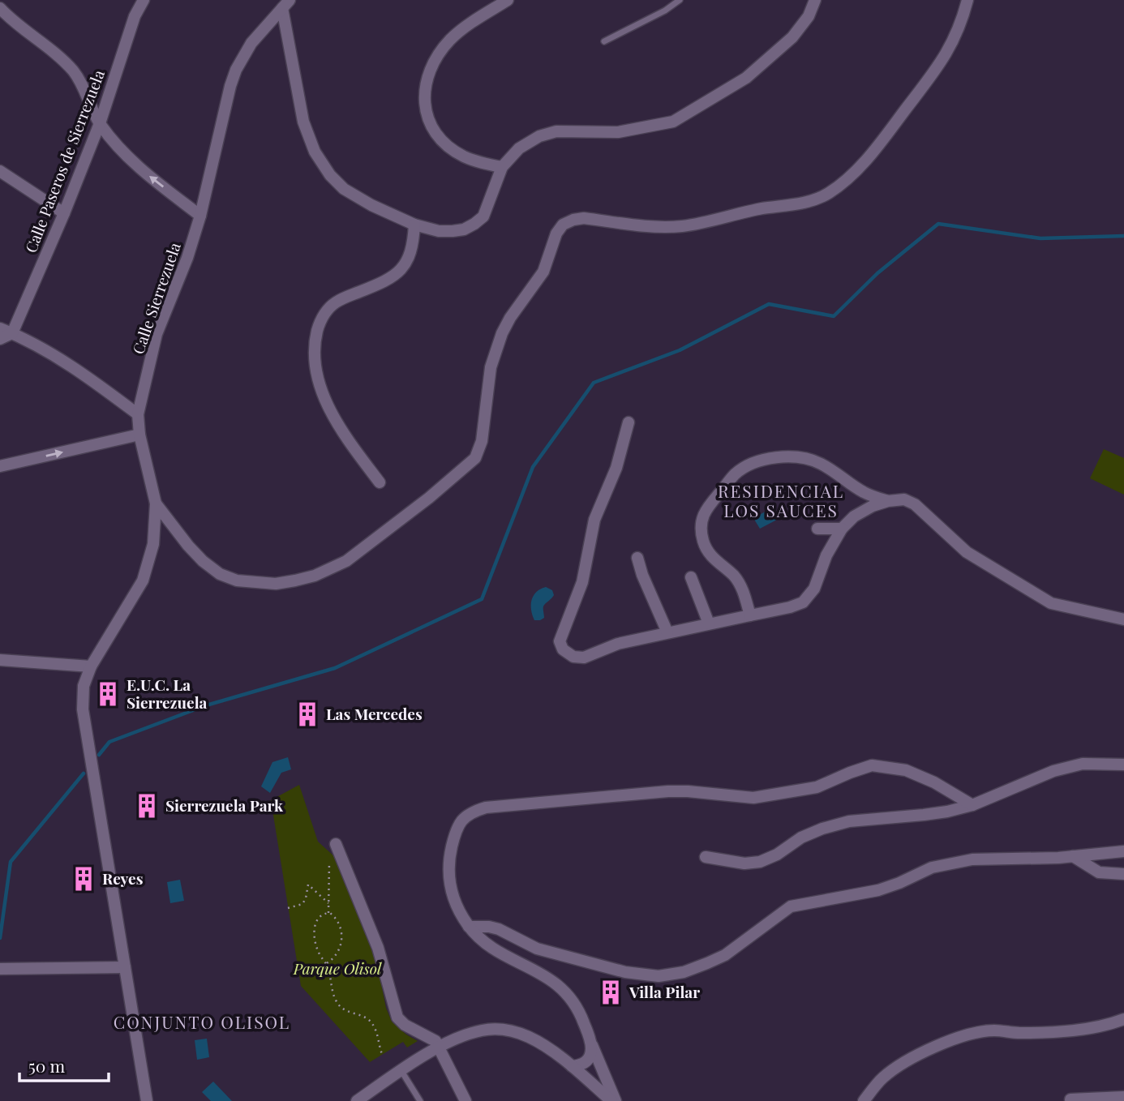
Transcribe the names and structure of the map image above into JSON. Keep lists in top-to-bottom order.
{
  "streets": {
    "street": ["Calle Paseros de Sierrezuela", "Calle Sierrezuela"]
  },
  "districts": ["RESIDENCIAL LOS SAUCES", "CONJUNTO OLISOL"],
  "parks": ["Parque Olisol"],
  "places": {
    "building": [
      "E.U.C. La Sierrezuela",
      "Las Mercedes",
      "Sierrezuela Park",
      "Reyes",
      "Villa Pilar"
    ]
  },
  "scale_bar": "50 m"
}
